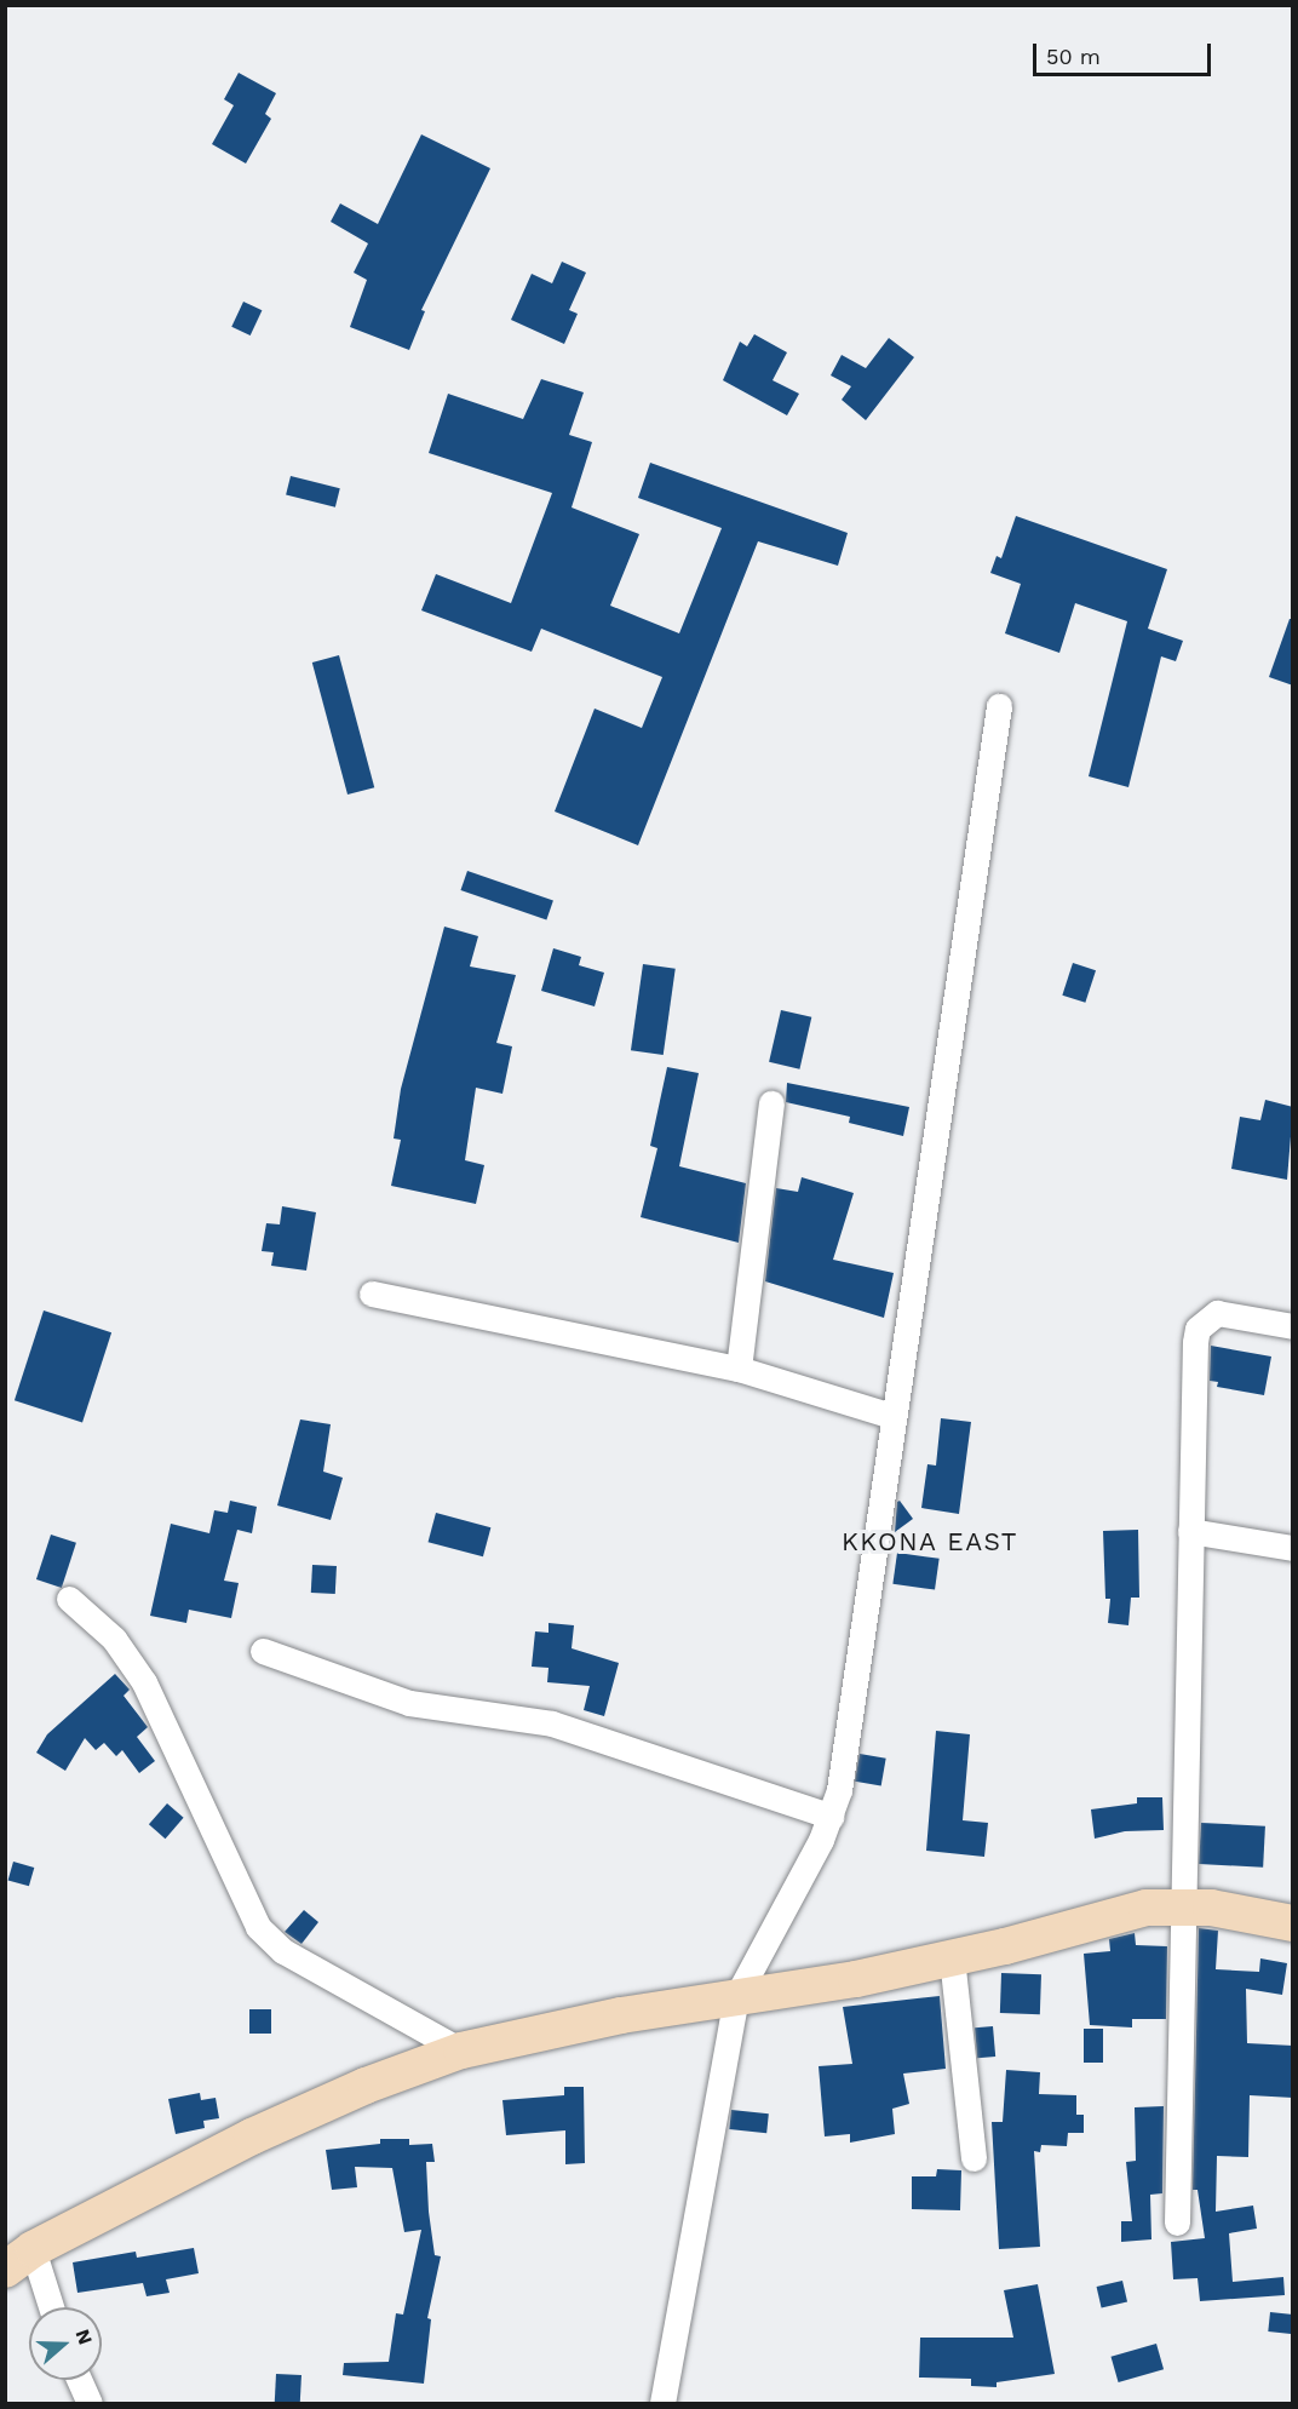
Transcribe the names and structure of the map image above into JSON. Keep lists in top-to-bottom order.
{
  "districts": ["KKONA EAST"],
  "scale_bar": "50 m",
  "north": "right"
}
